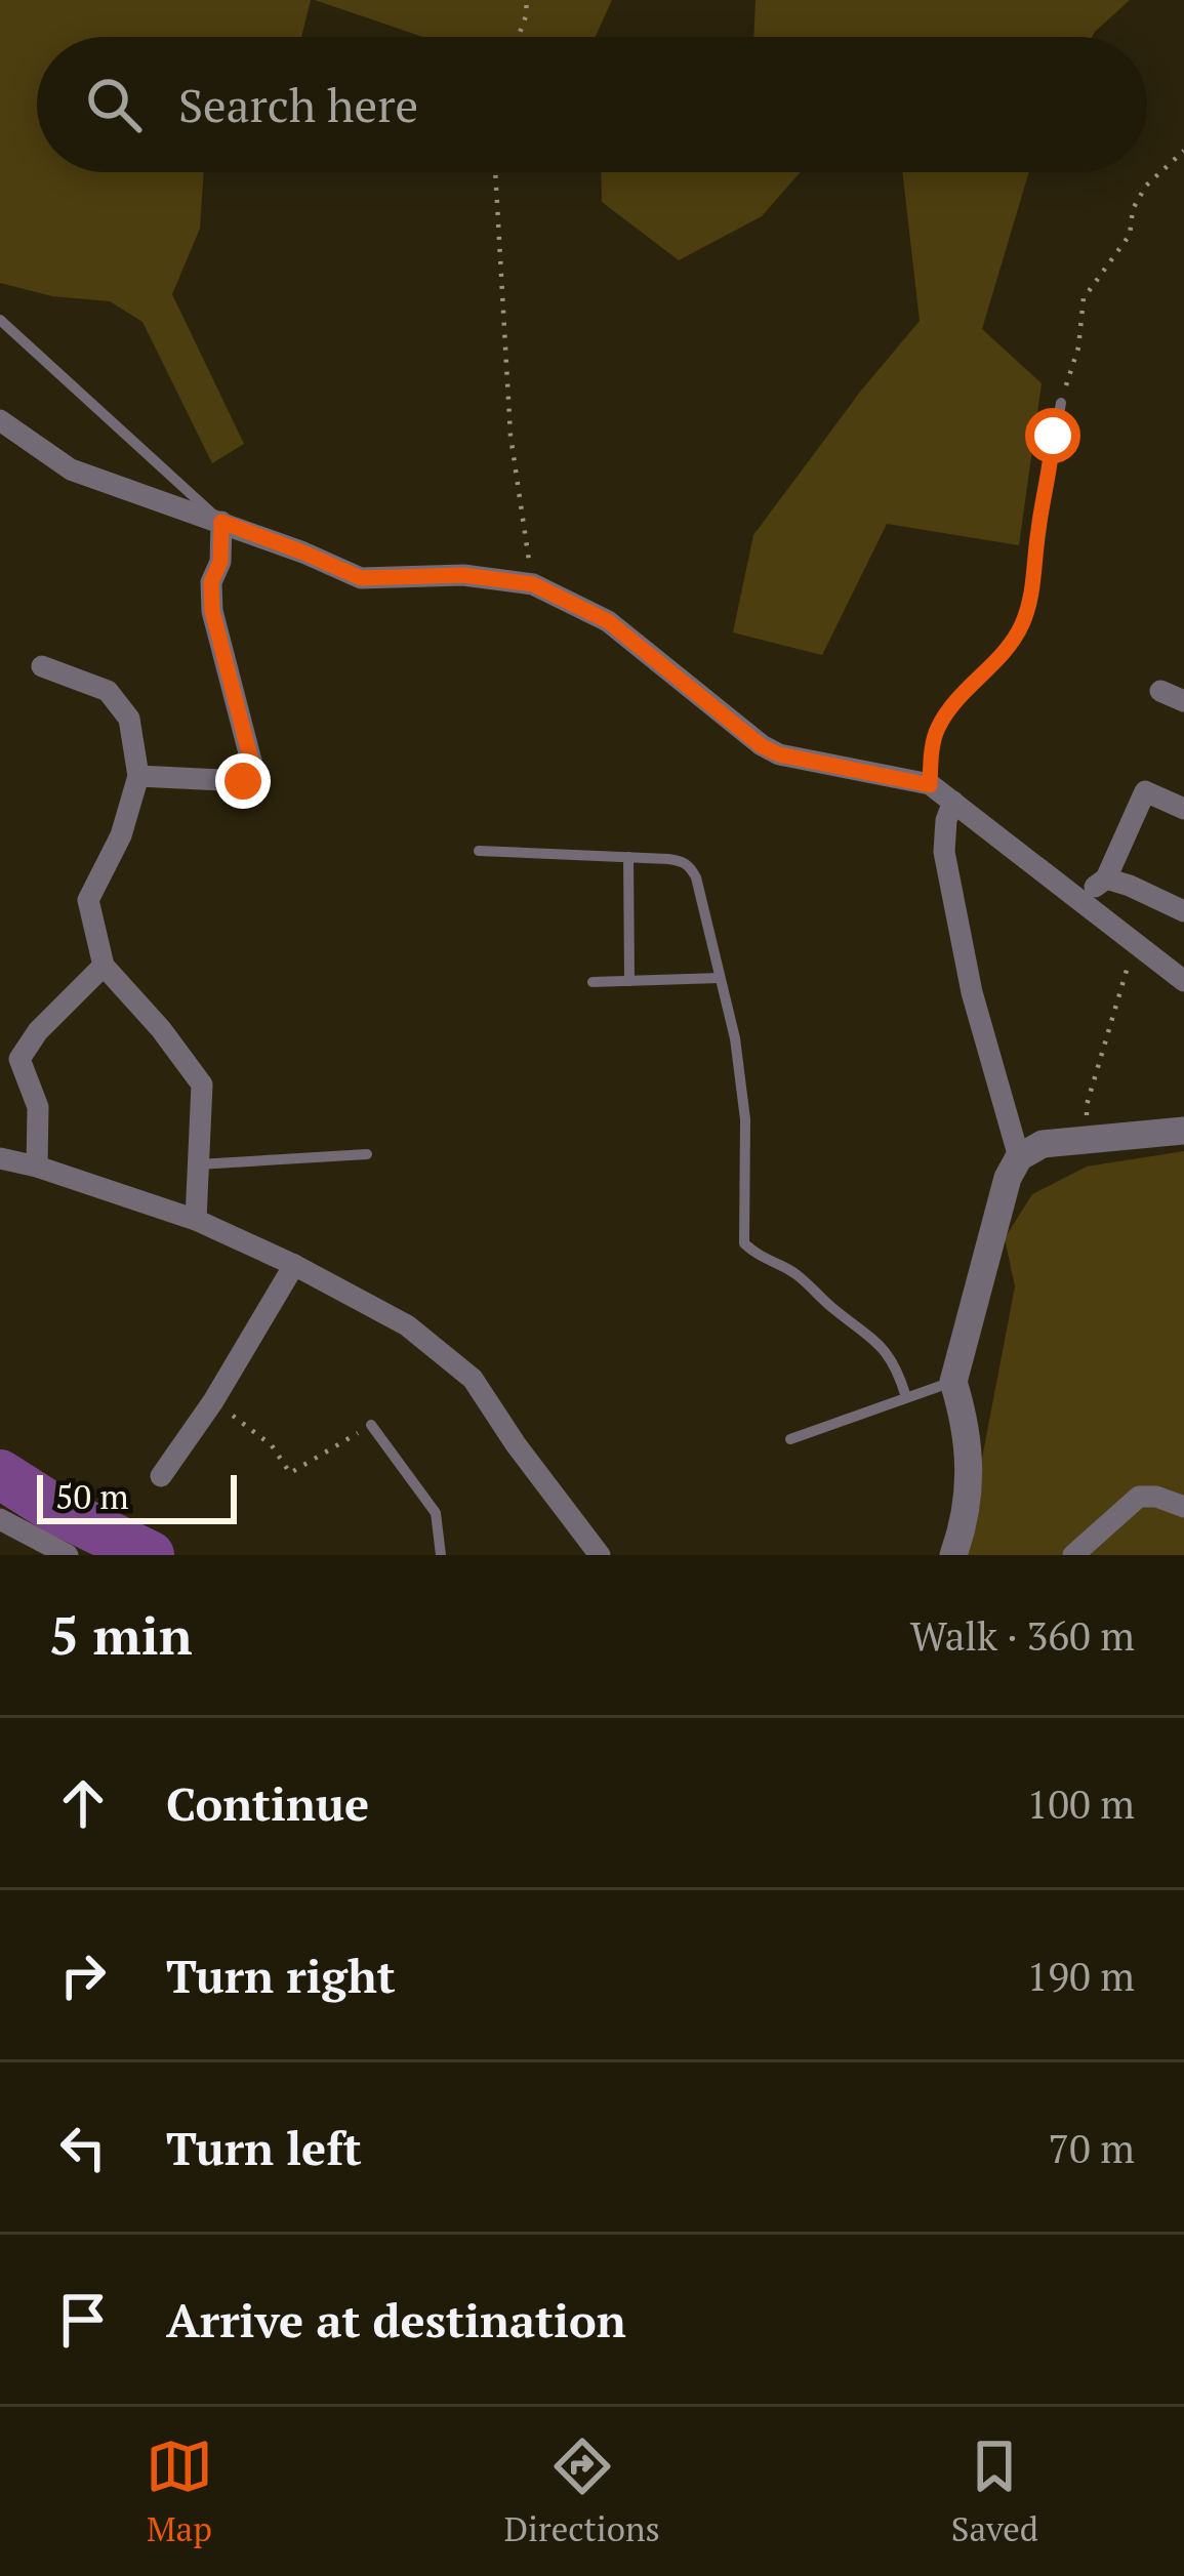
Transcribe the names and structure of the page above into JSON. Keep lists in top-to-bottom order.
{
  "scale_bar": "50 m",
  "page": {
    "search": "Search here",
    "scale": "50 m",
    "heading": ["5 min", "Walk · 360 m"],
    "list": [
      ["Continue", "100 m"],
      ["Turn right", "190 m"],
      ["Turn left", "70 m"],
      "Arrive at destination"
    ],
    "nav": ["Map", "Directions", "Saved"]
  }
}
